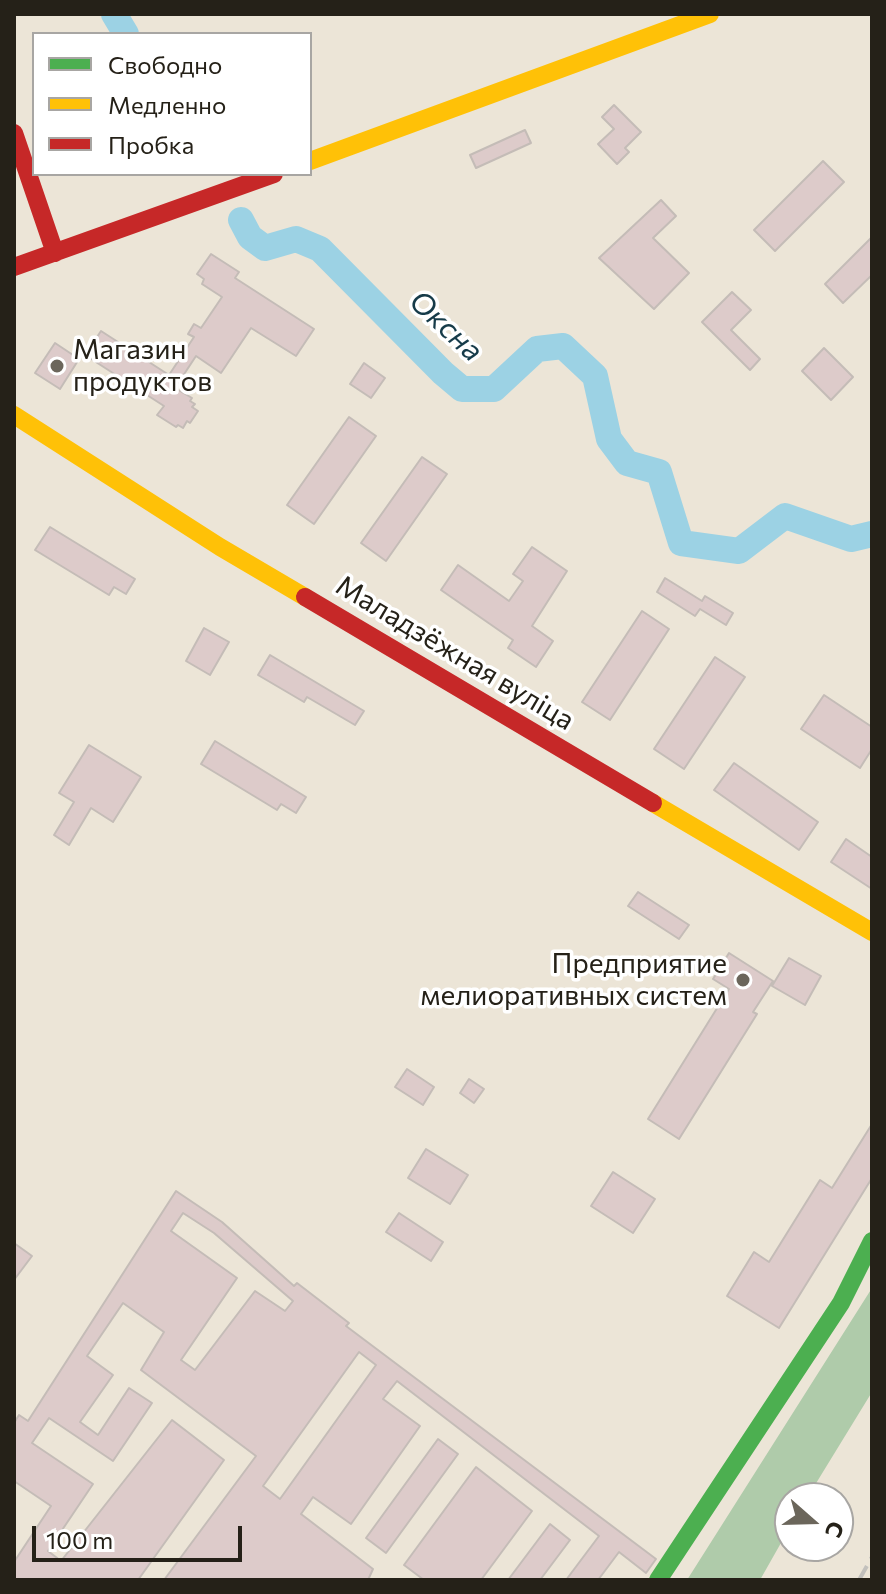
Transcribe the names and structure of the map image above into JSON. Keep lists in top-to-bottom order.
{
  "streets": {
    "street": ["Маладзёжная вуліца"]
  },
  "water": ["Оксна"],
  "places": ["Магазин продуктов", "Предприятие мелиоративных систем"],
  "legend": ["Свободно", "Медленно", "Пробка"],
  "scale_bar": "100 m",
  "north": "right"
}
